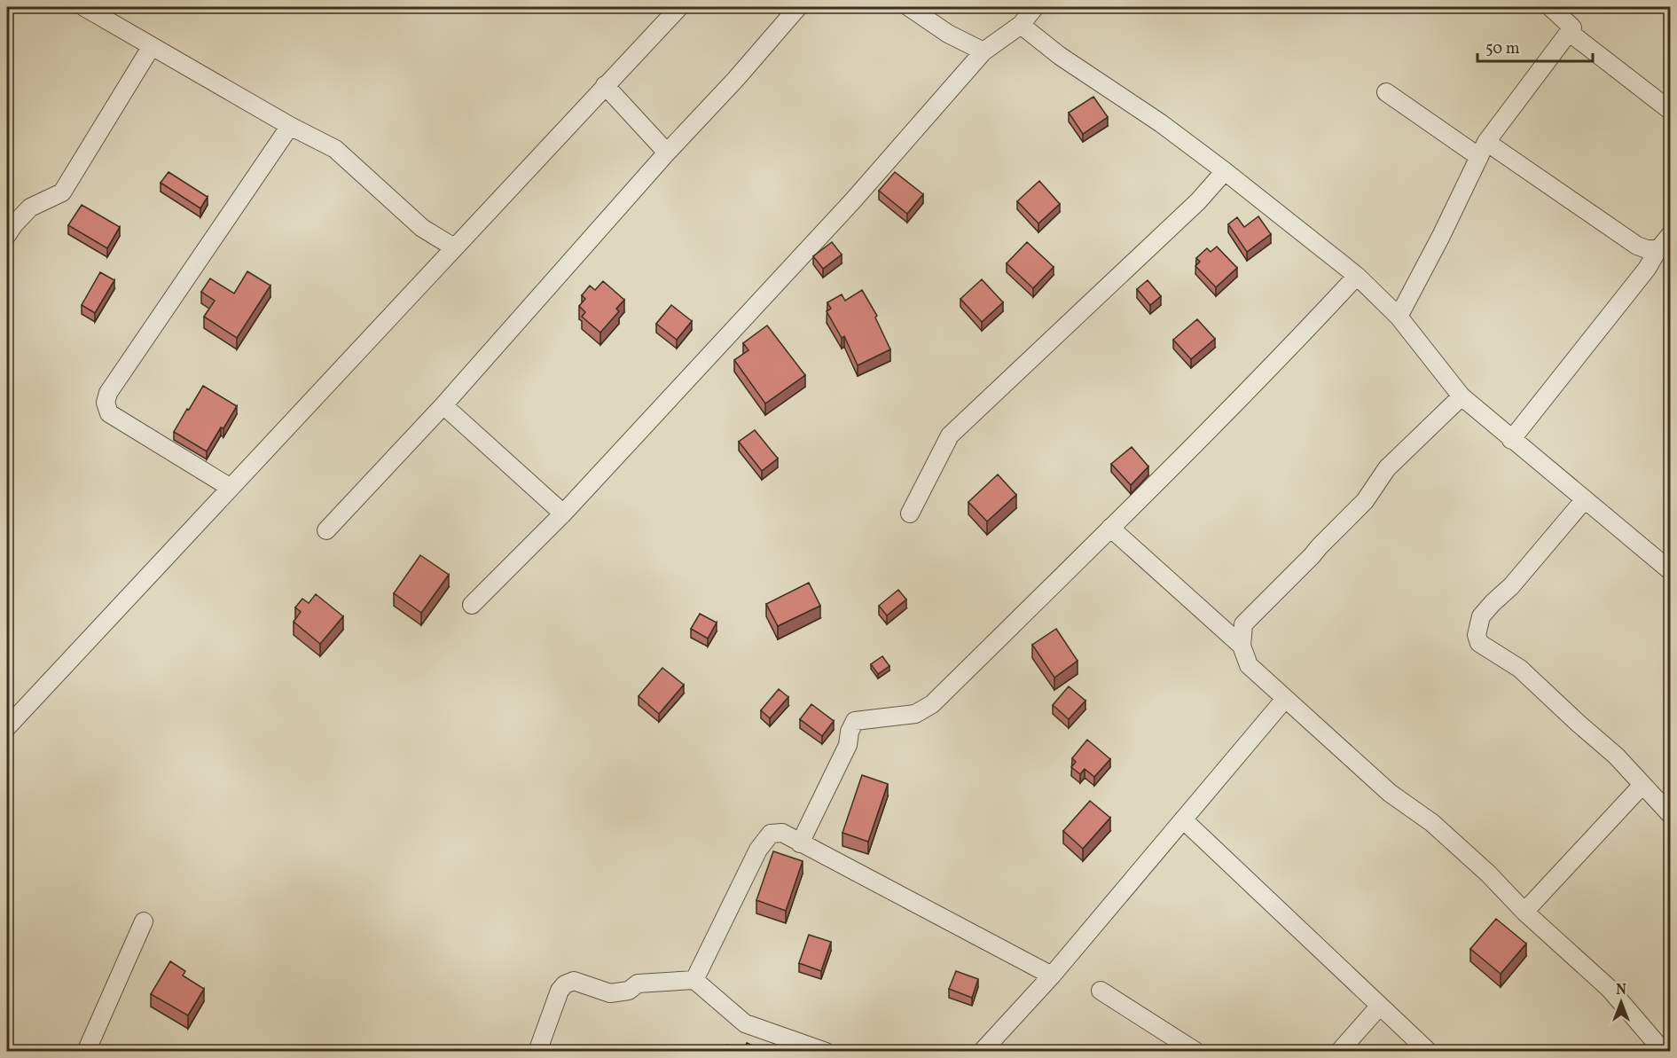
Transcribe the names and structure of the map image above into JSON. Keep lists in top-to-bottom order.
{
  "scale_bar": "50 m",
  "north": "top"
}
